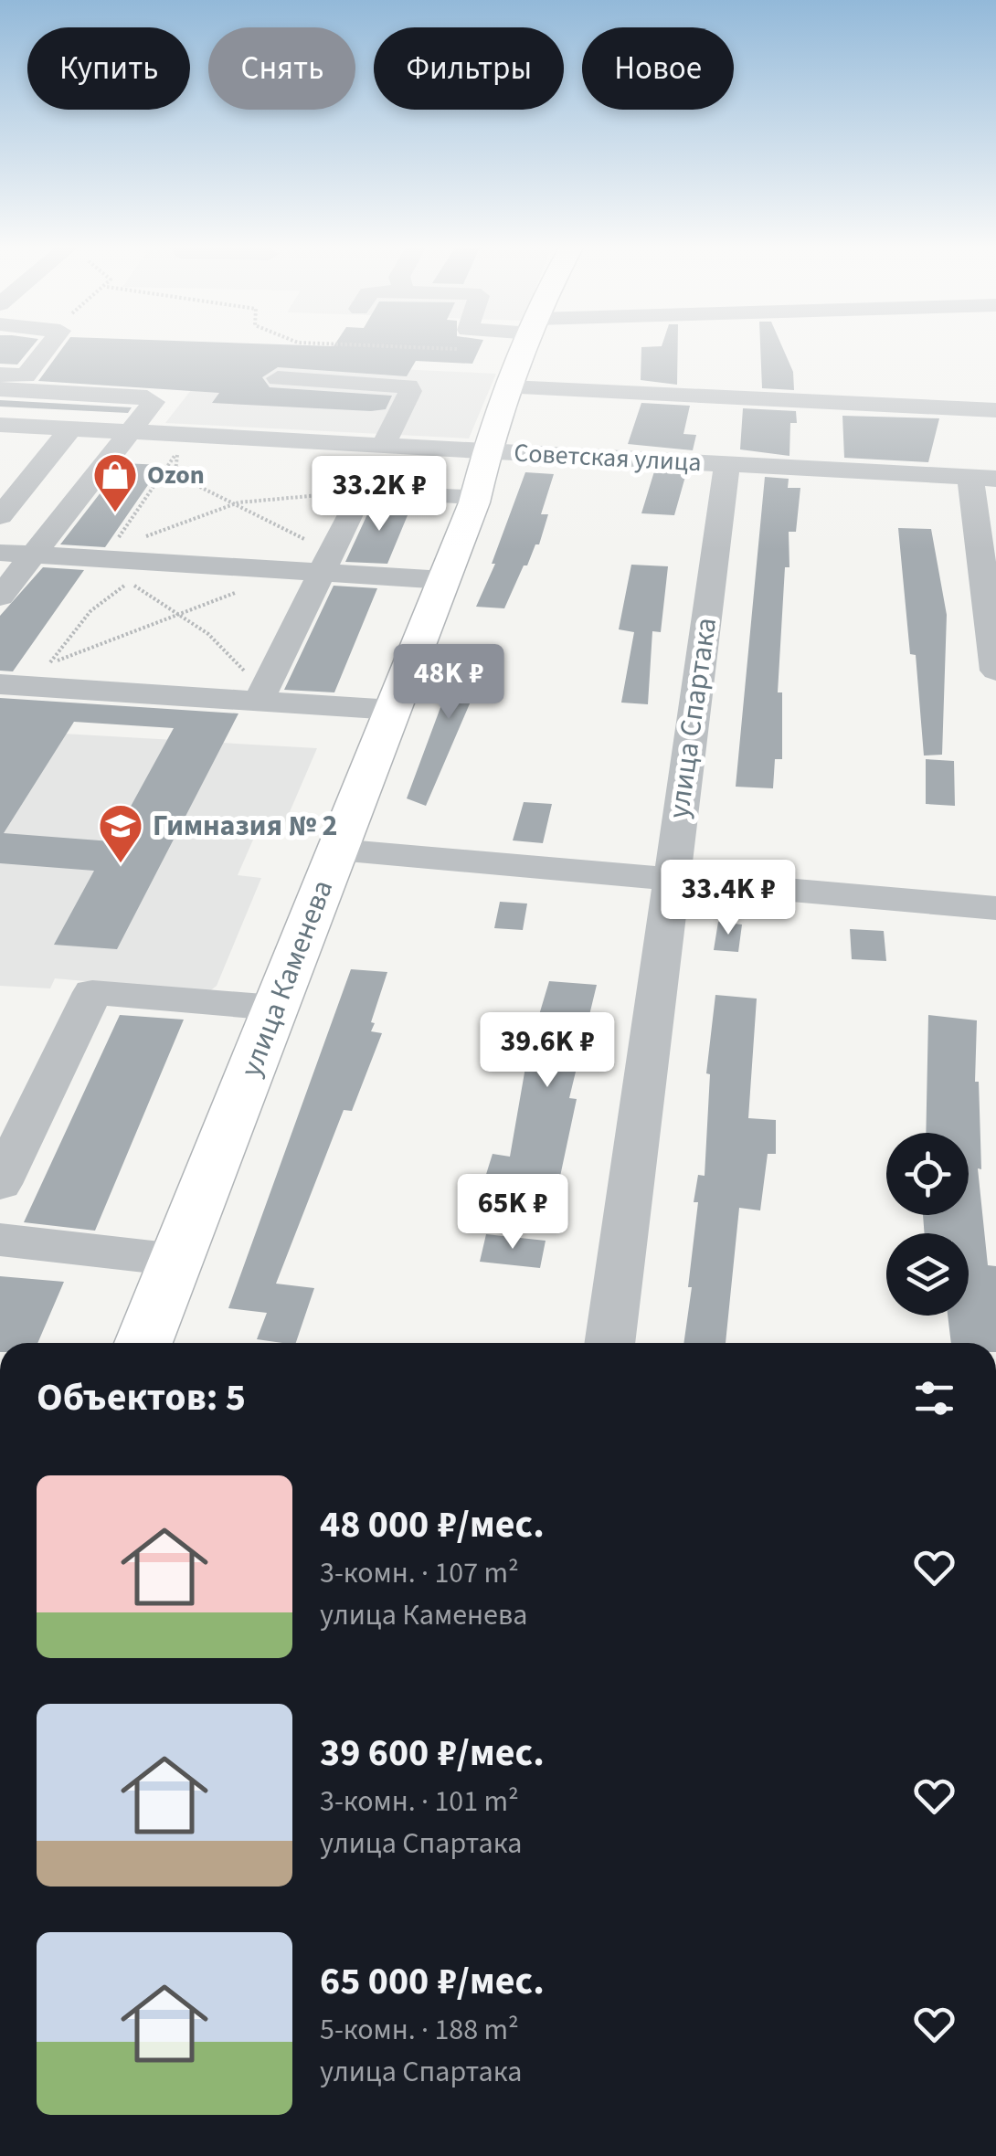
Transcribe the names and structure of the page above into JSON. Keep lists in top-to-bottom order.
{
  "streets": {
    "main road": ["улица Каменева"],
    "street": ["Советская улица", "улица Спартака"]
  },
  "crossings": [
    ["Советская улица", "улица Спартака"],
    ["Советская улица", "улица Каменева"]
  ],
  "places": {
    "shop": ["Ozon"],
    "school or university": ["Гимназия № 2"]
  },
  "page": {
    "chip": [
      "Купить",
      "Снять",
      "Фильтры",
      "Новое"
    ],
    "price": [
      "33.2K ₽",
      "48K ₽",
      "33.4K ₽",
      "39.6K ₽",
      "65K ₽"
    ],
    "heading": "Объектов: 5",
    "list": [
      {
        "name": "48 000 ₽/мес.",
        "note": "3-комн. · 107 m² · улица Каменева"
      },
      {
        "name": "39 600 ₽/мес.",
        "note": "3-комн. · 101 m² · улица Спартака"
      },
      {
        "name": "65 000 ₽/мес.",
        "note": "5-комн. · 188 m² · улица Спартака"
      }
    ]
  }
}
